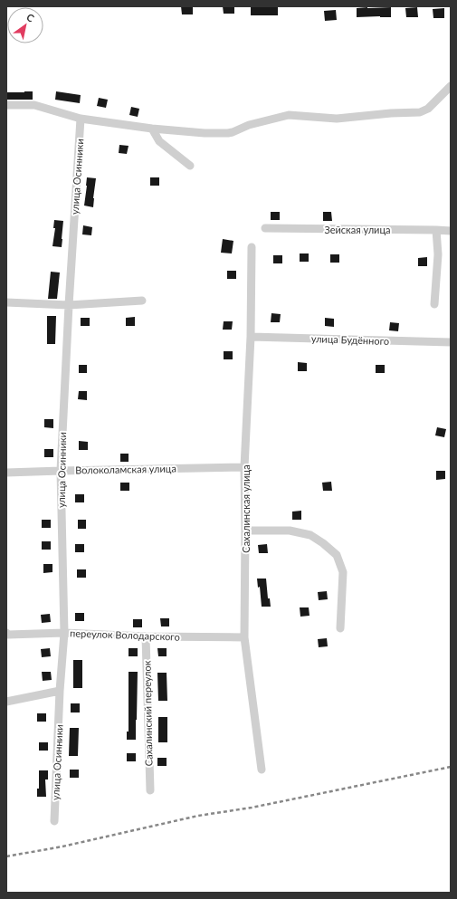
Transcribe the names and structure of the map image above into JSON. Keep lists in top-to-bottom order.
{
  "streets": {
    "street": [
      "улица Осинники",
      "Зейская улица",
      "улица Будённого",
      "Волоколамская улица",
      "Сахалинская улица",
      "переулок Володарского",
      "Сахалинский переулок"
    ]
  },
  "crossings": [
    ["улица Осинники", "Волоколамская улица"],
    ["улица Осинники", "переулок Володарского"],
    ["улица Будённого", "Сахалинская улица"],
    ["Волоколамская улица", "Сахалинская улица"],
    ["Сахалинская улица", "переулок Володарского"],
    ["переулок Володарского", "Сахалинский переулок"]
  ],
  "north": "top right"
}
